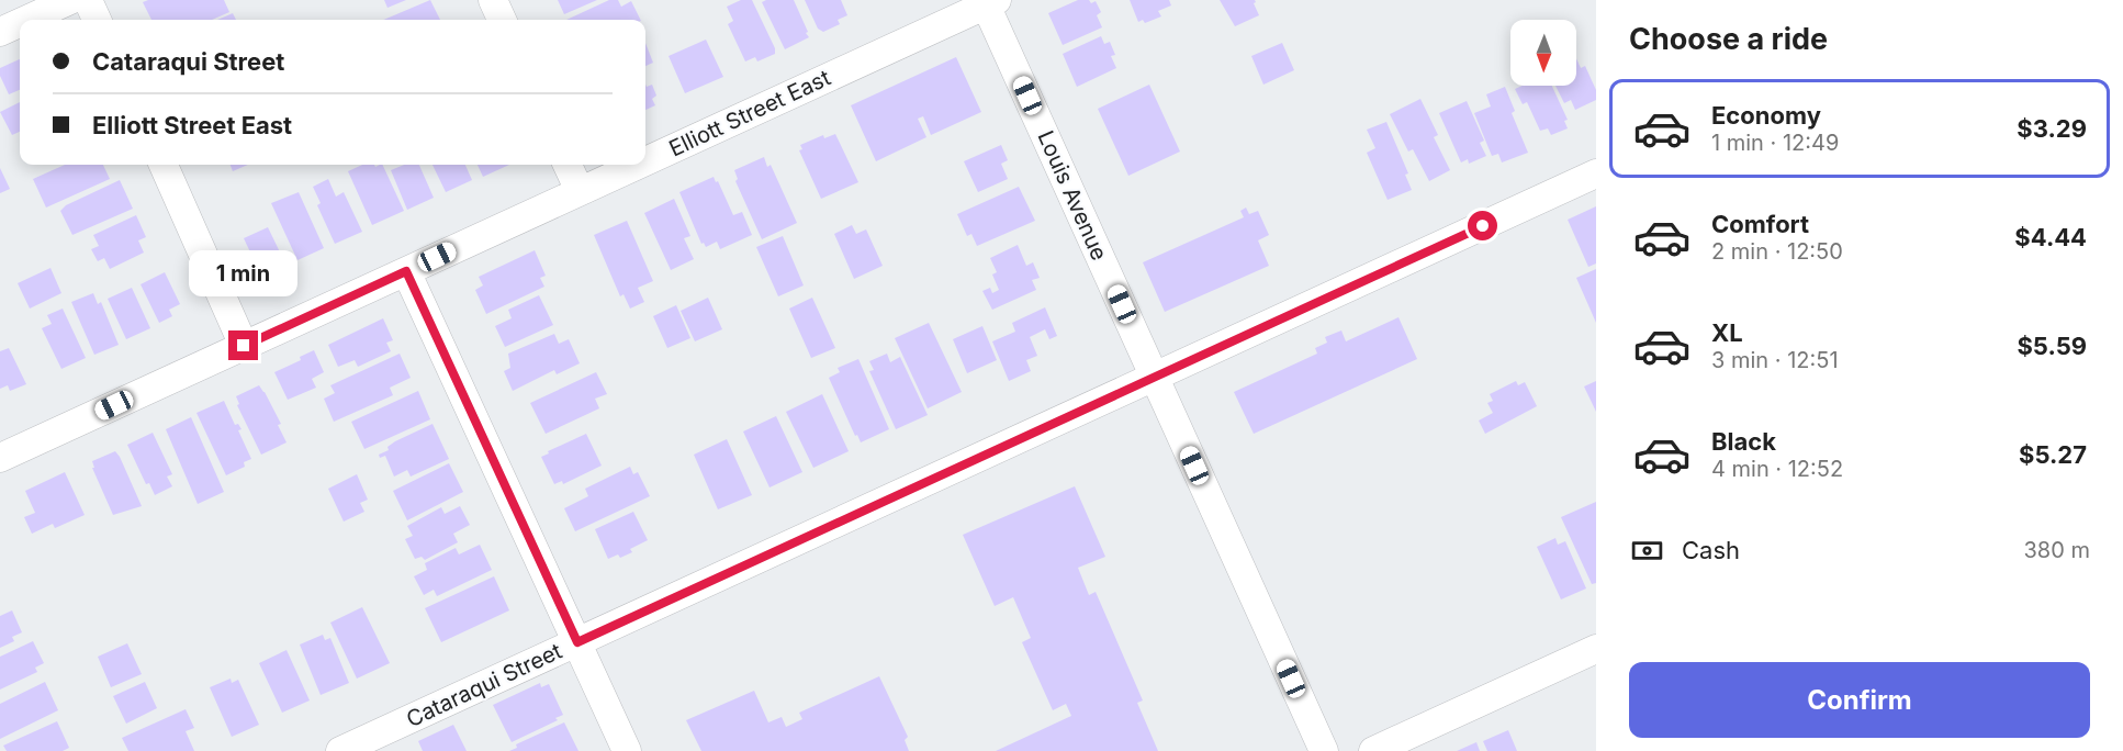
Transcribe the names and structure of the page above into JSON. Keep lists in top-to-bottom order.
{
  "streets": {
    "street": ["Elliott Street East", "Louis Avenue", "Cataraqui Street"]
  },
  "crossings": [
    ["Elliott Street East", "Louis Avenue"],
    ["Louis Avenue", "Cataraqui Street"]
  ],
  "north": "bottom",
  "page": {
    "heading": "Choose a ride",
    "banner": ["Cataraqui Street", "Elliott Street East"],
    "list": [
      {
        "name": "Economy",
        "note": "1 min · 12:49",
        "value": "$3.29"
      },
      {
        "name": "Comfort",
        "note": "2 min · 12:50",
        "value": "$4.44"
      },
      {
        "name": "XL",
        "note": "3 min · 12:51",
        "value": "$5.59"
      },
      {
        "name": "Black",
        "note": "4 min · 12:52",
        "value": "$5.27"
      }
    ],
    "bubble": "1 min",
    "pay": ["Cash", "380 m"],
    "buttons": "Confirm"
  }
}
